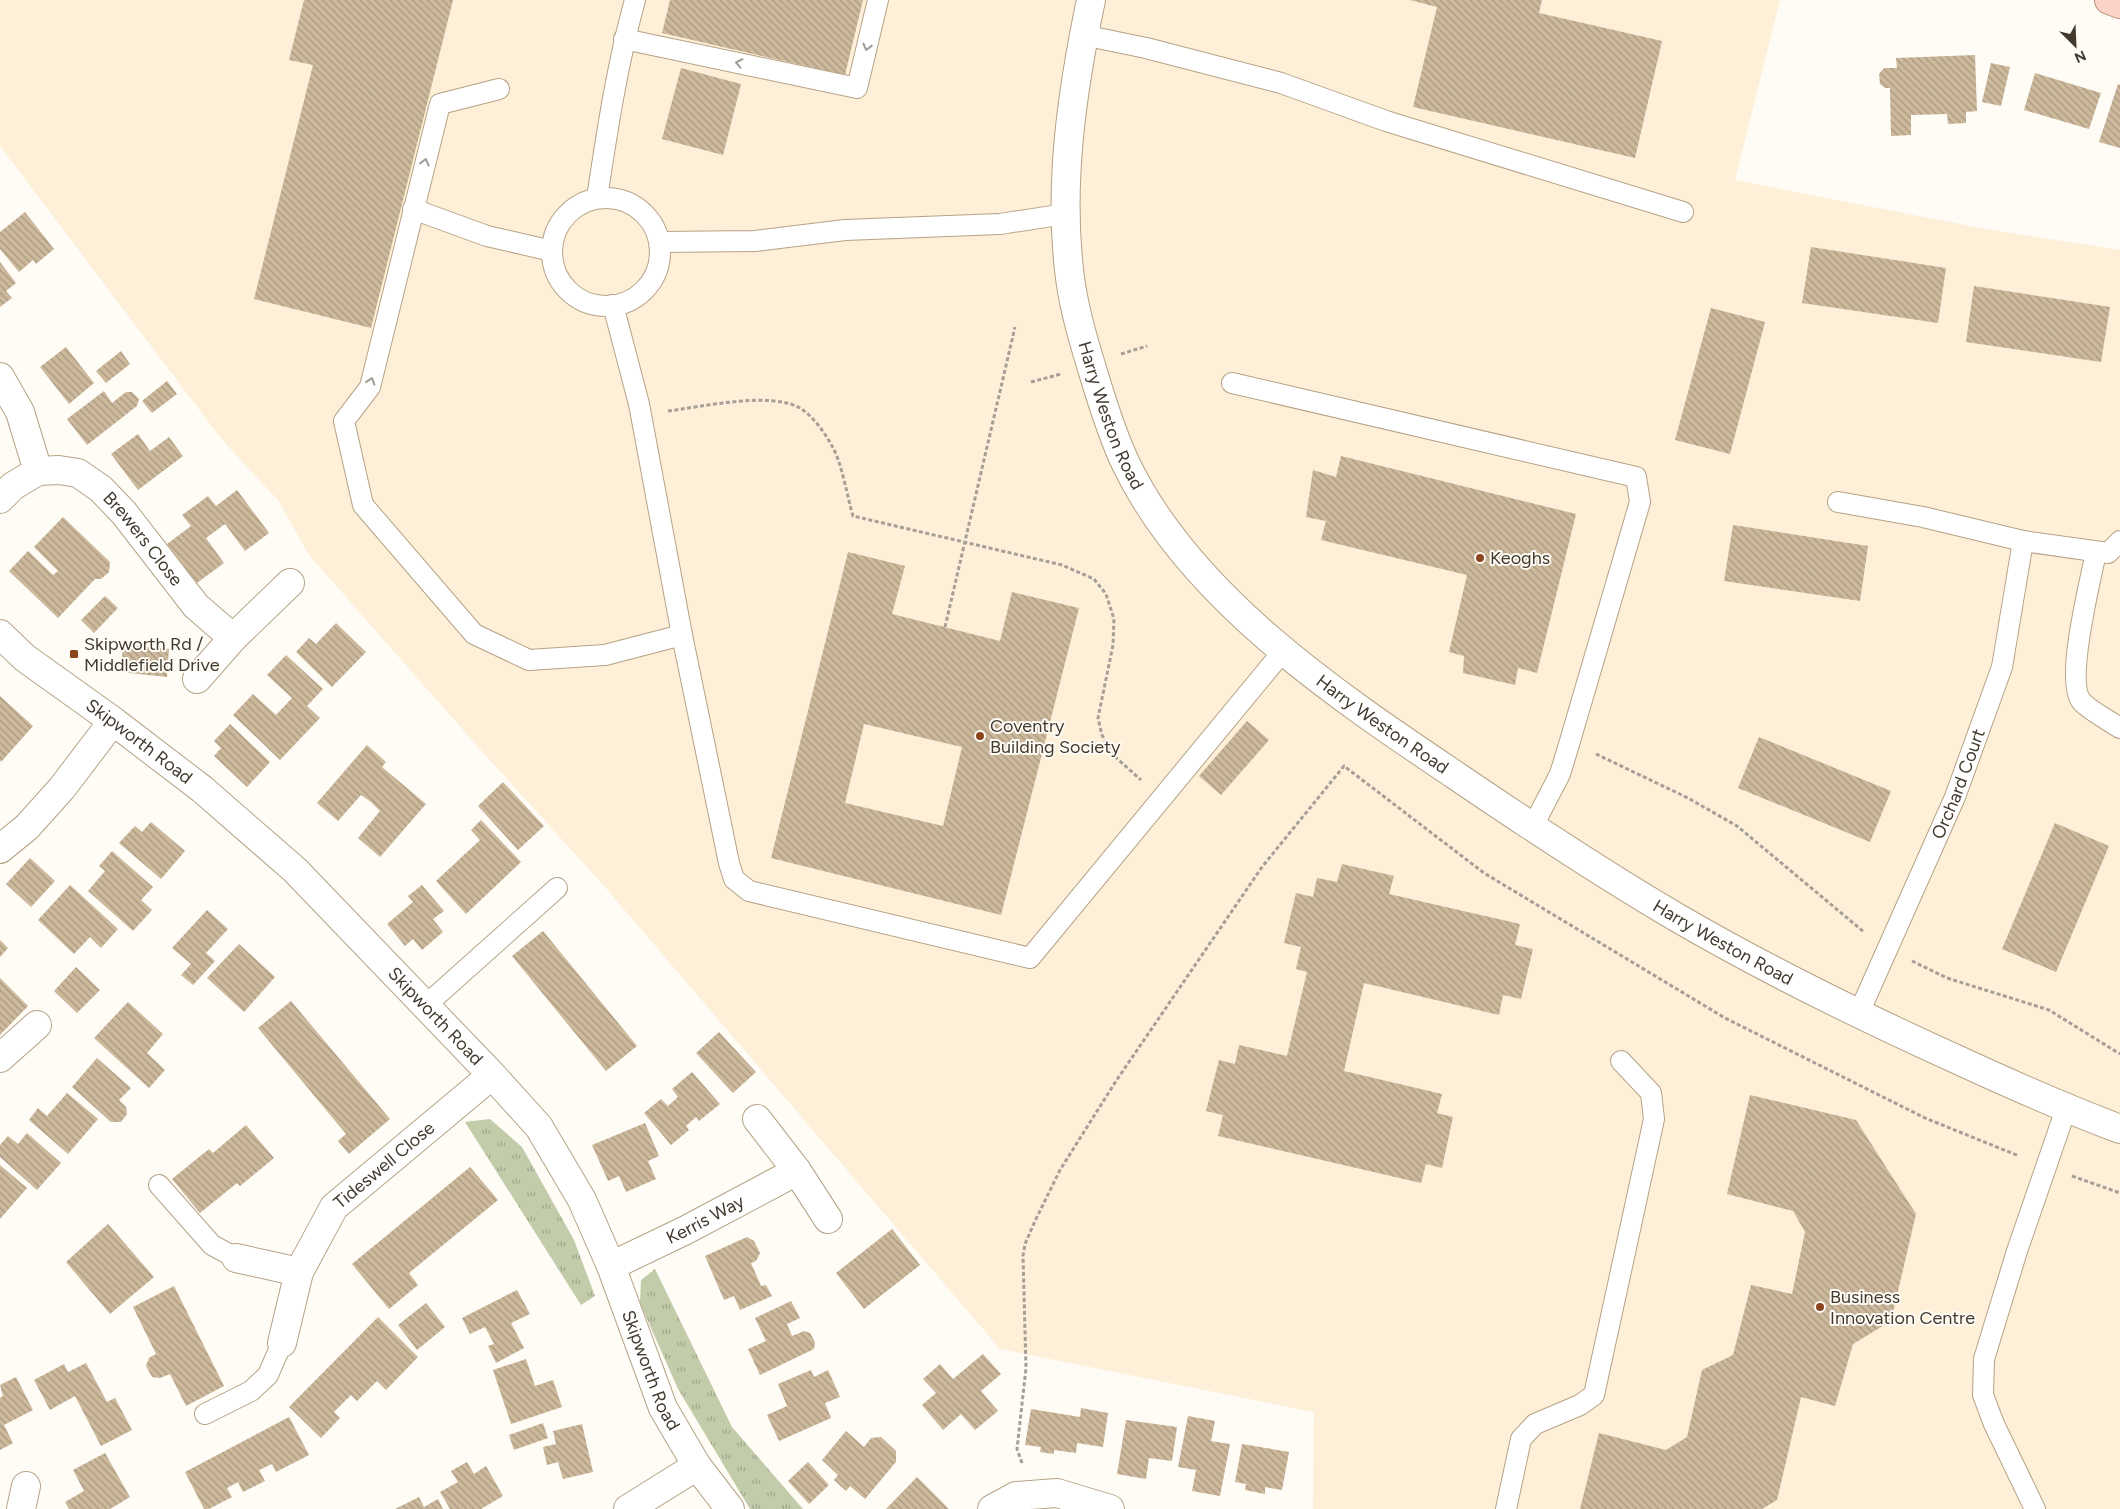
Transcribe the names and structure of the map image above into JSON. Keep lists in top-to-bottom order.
{
  "streets": {
    "street": [
      "Harry Weston Road",
      "Brewers Close",
      "Skipworth Road",
      "Tideswell Close",
      "Kerris Way"
    ],
    "lane": ["Orchard Court"]
  },
  "crossings": [
    ["Harry Weston Road", "Orchard Court"],
    ["Skipworth Road", "Tideswell Close"],
    ["Skipworth Road", "Kerris Way"]
  ],
  "places": {
    "other": ["Keoghs", "Coventry Building Society", "Business Innovation Centre"],
    "transit": ["Skipworth Rd / Middlefield Drive"]
  },
  "north": "bottom right"
}
